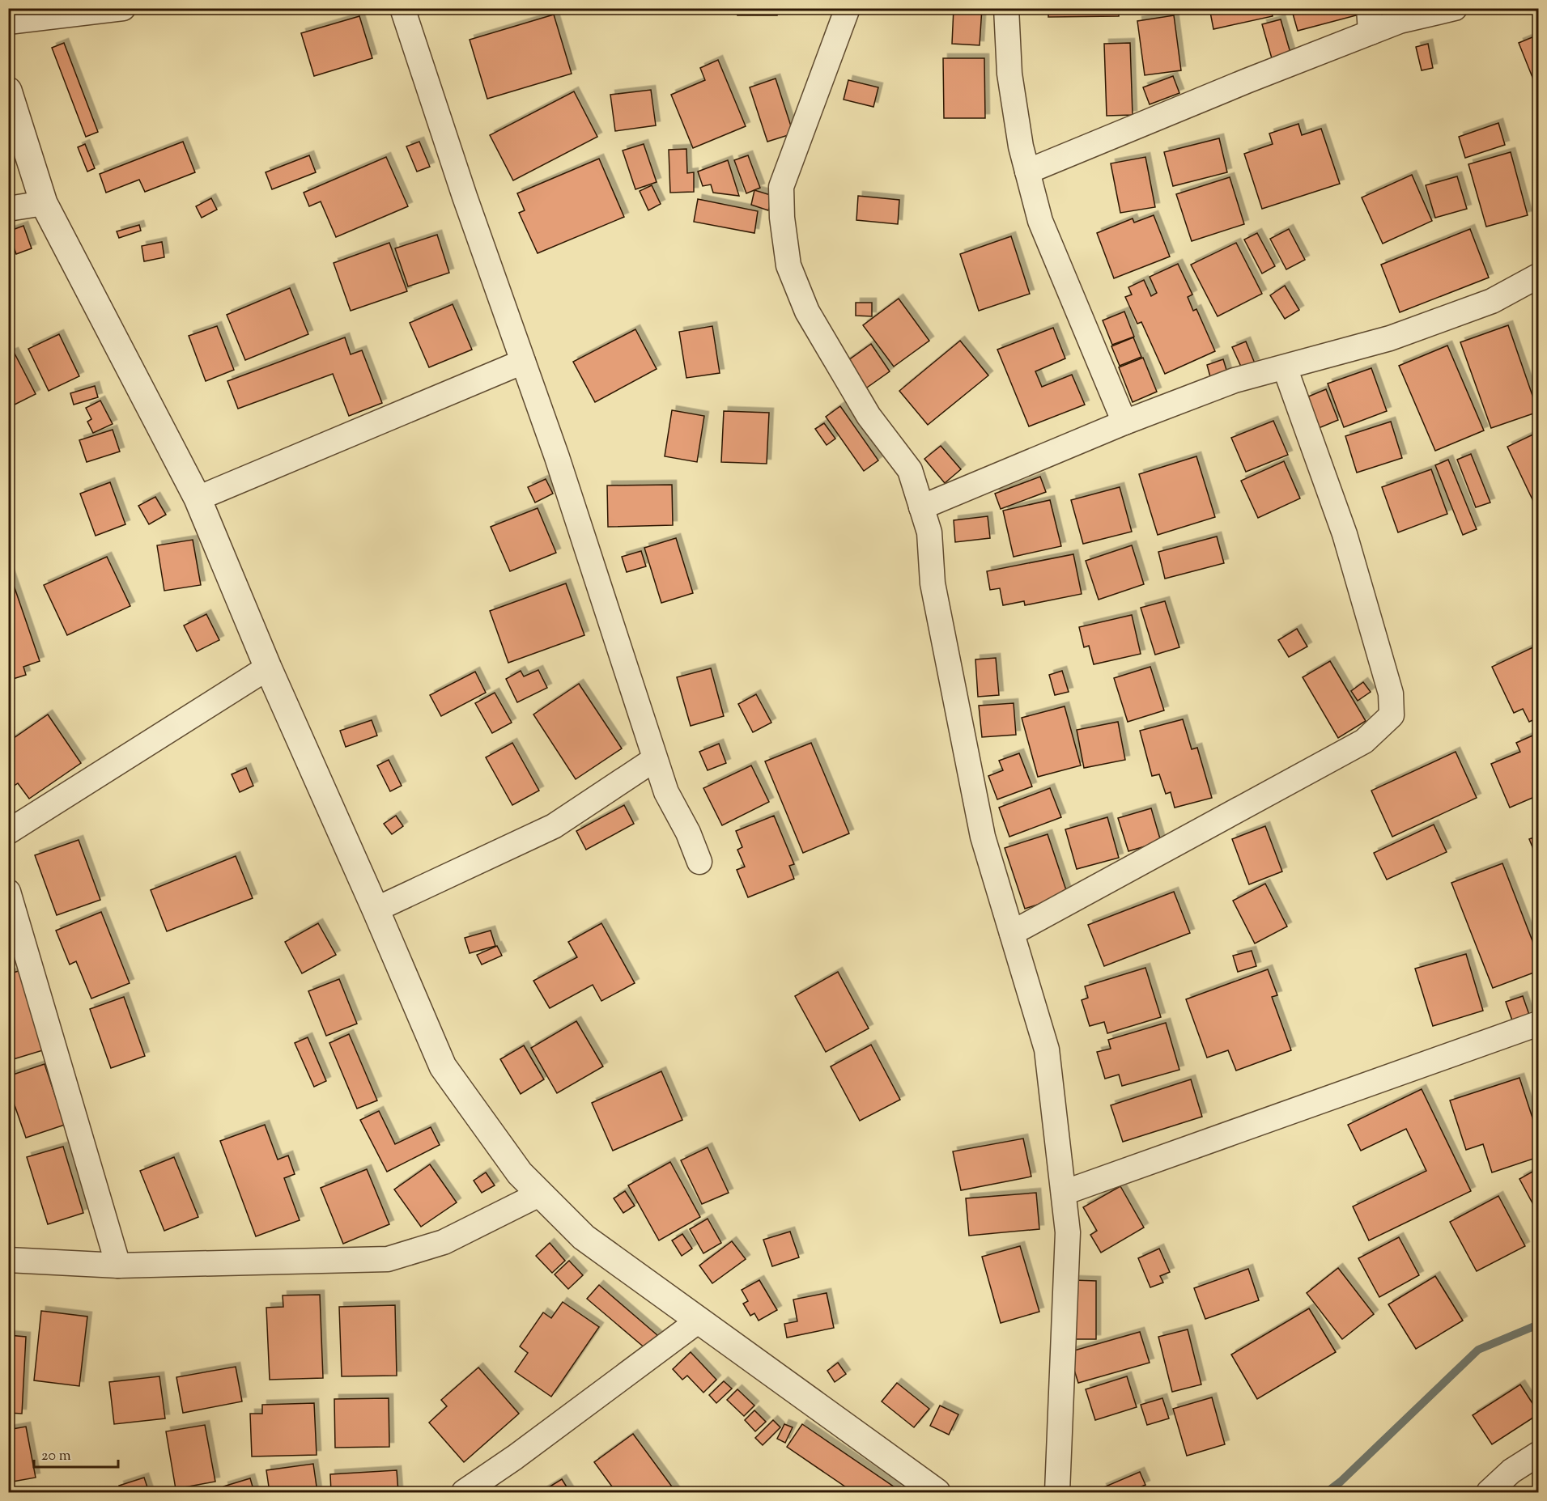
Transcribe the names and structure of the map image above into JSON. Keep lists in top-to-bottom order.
{
  "scale_bar": "20 m"
}
